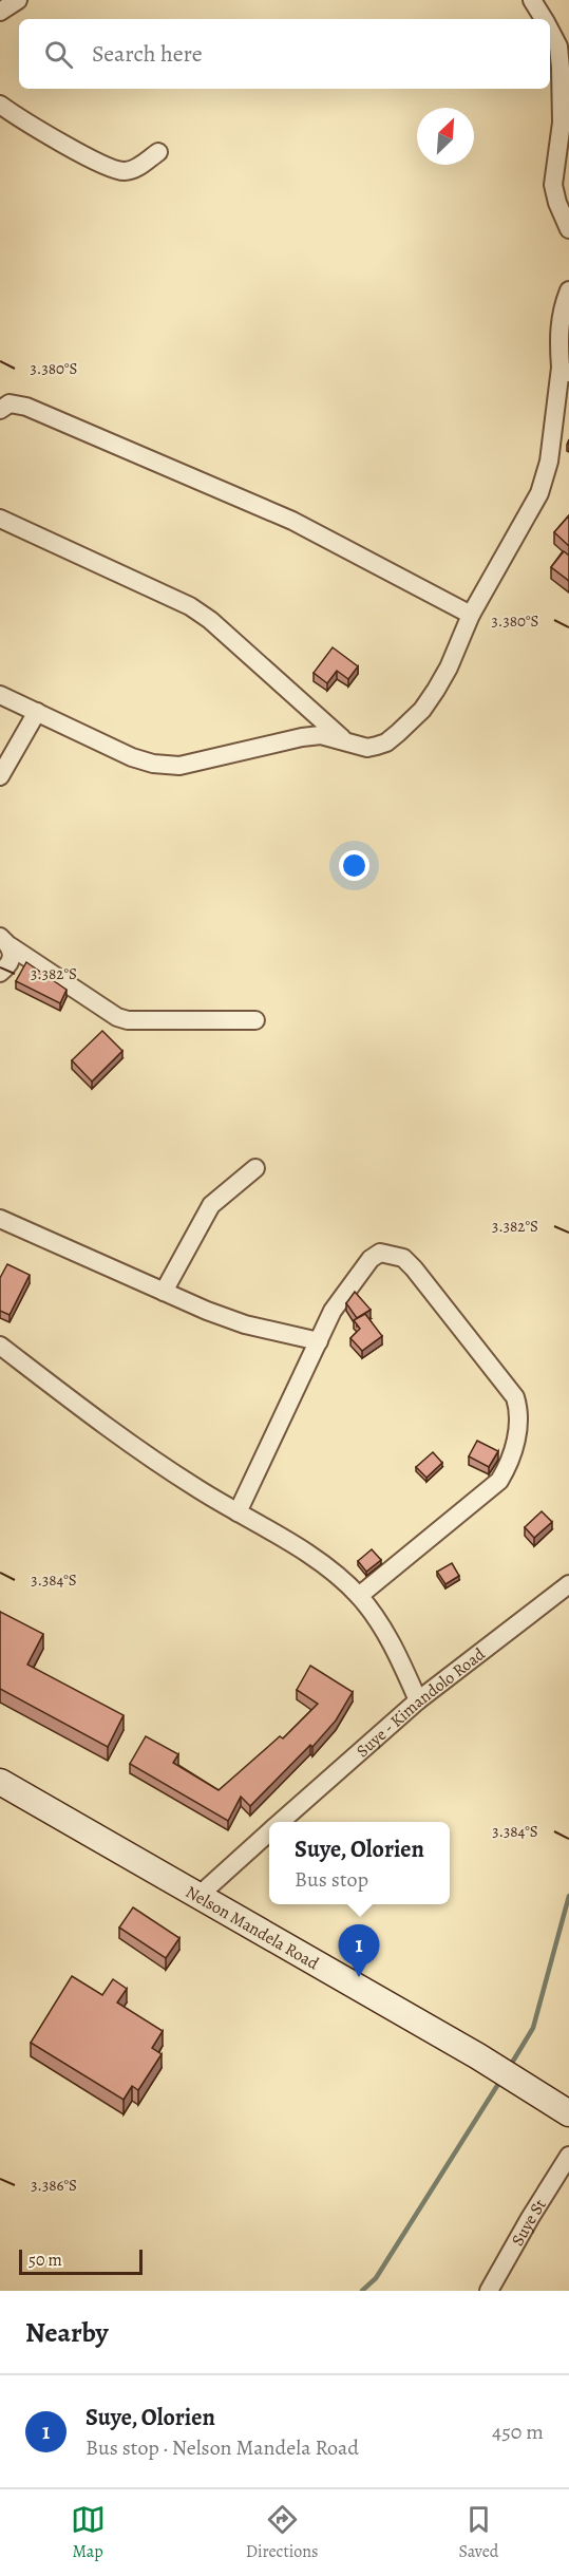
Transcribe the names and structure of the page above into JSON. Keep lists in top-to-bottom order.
{
  "streets": {
    "main road": ["Nelson Mandela Road"],
    "street": ["Suye - Kimandolo Road", "Suye St"]
  },
  "crossings": [
    ["Suye - Kimandolo Road", "Nelson Mandela Road"]
  ],
  "scale_bar": "50 m",
  "north": "top right",
  "page": {
    "search": "Search here",
    "popup": ["Suye, Olorien", "Bus stop"],
    "pins": "1",
    "scale": "50 m",
    "heading": "Nearby",
    "list": [
      {
        "mark": "1",
        "name": "Suye, Olorien",
        "note": "Bus stop · Nelson Mandela Road",
        "value": "450 m"
      }
    ],
    "nav": ["Map", "Directions", "Saved"]
  },
  "coordinates": [
    "3.380°S",
    "3.382°S",
    "3.384°S",
    "3.386°S"
  ]
}
